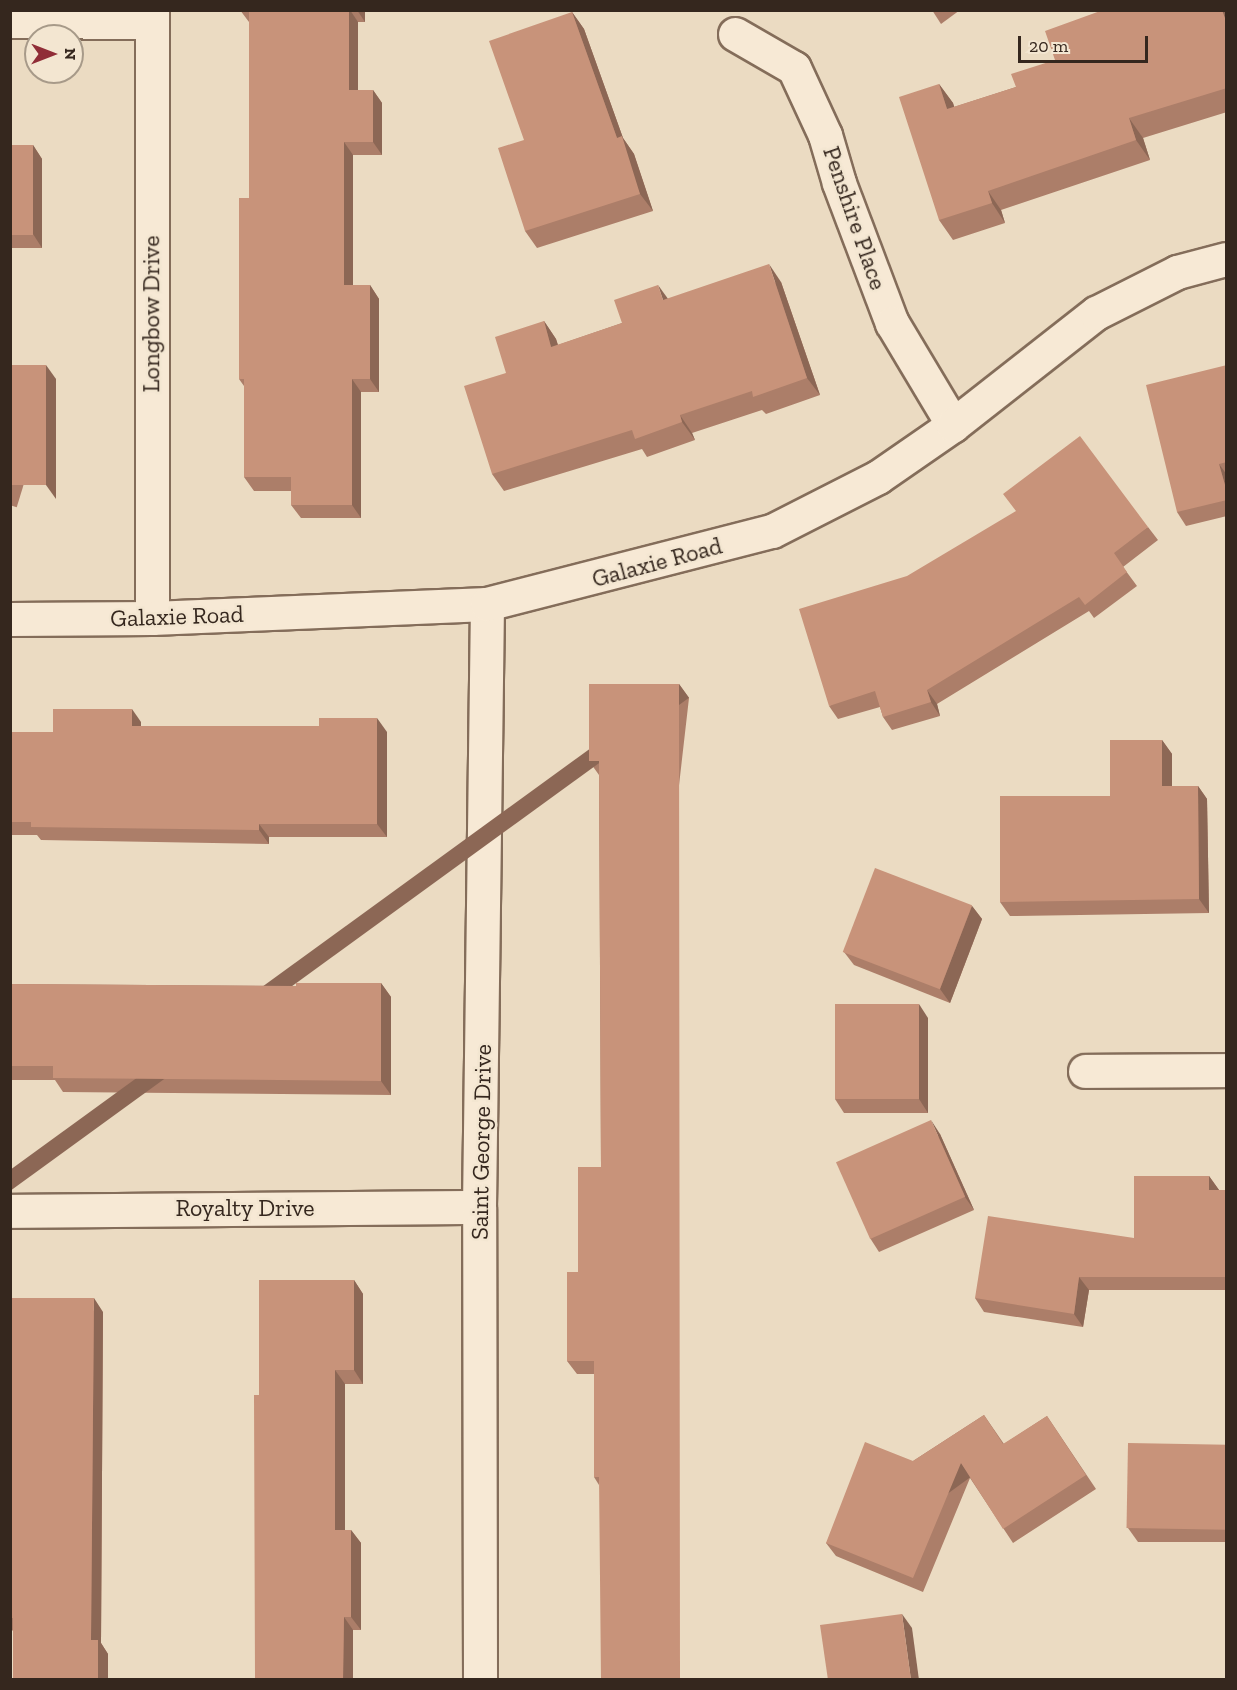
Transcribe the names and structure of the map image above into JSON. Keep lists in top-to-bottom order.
{
  "streets": {
    "street": [
      "Penshire Place",
      "Longbow Drive",
      "Galaxie Road",
      "Saint George Drive",
      "Royalty Drive"
    ]
  },
  "crossings": [
    ["Penshire Place", "Galaxie Road"],
    ["Longbow Drive", "Galaxie Road"],
    ["Galaxie Road", "Saint George Drive"],
    ["Saint George Drive", "Royalty Drive"]
  ],
  "scale_bar": "20 m",
  "north": "right"
}
